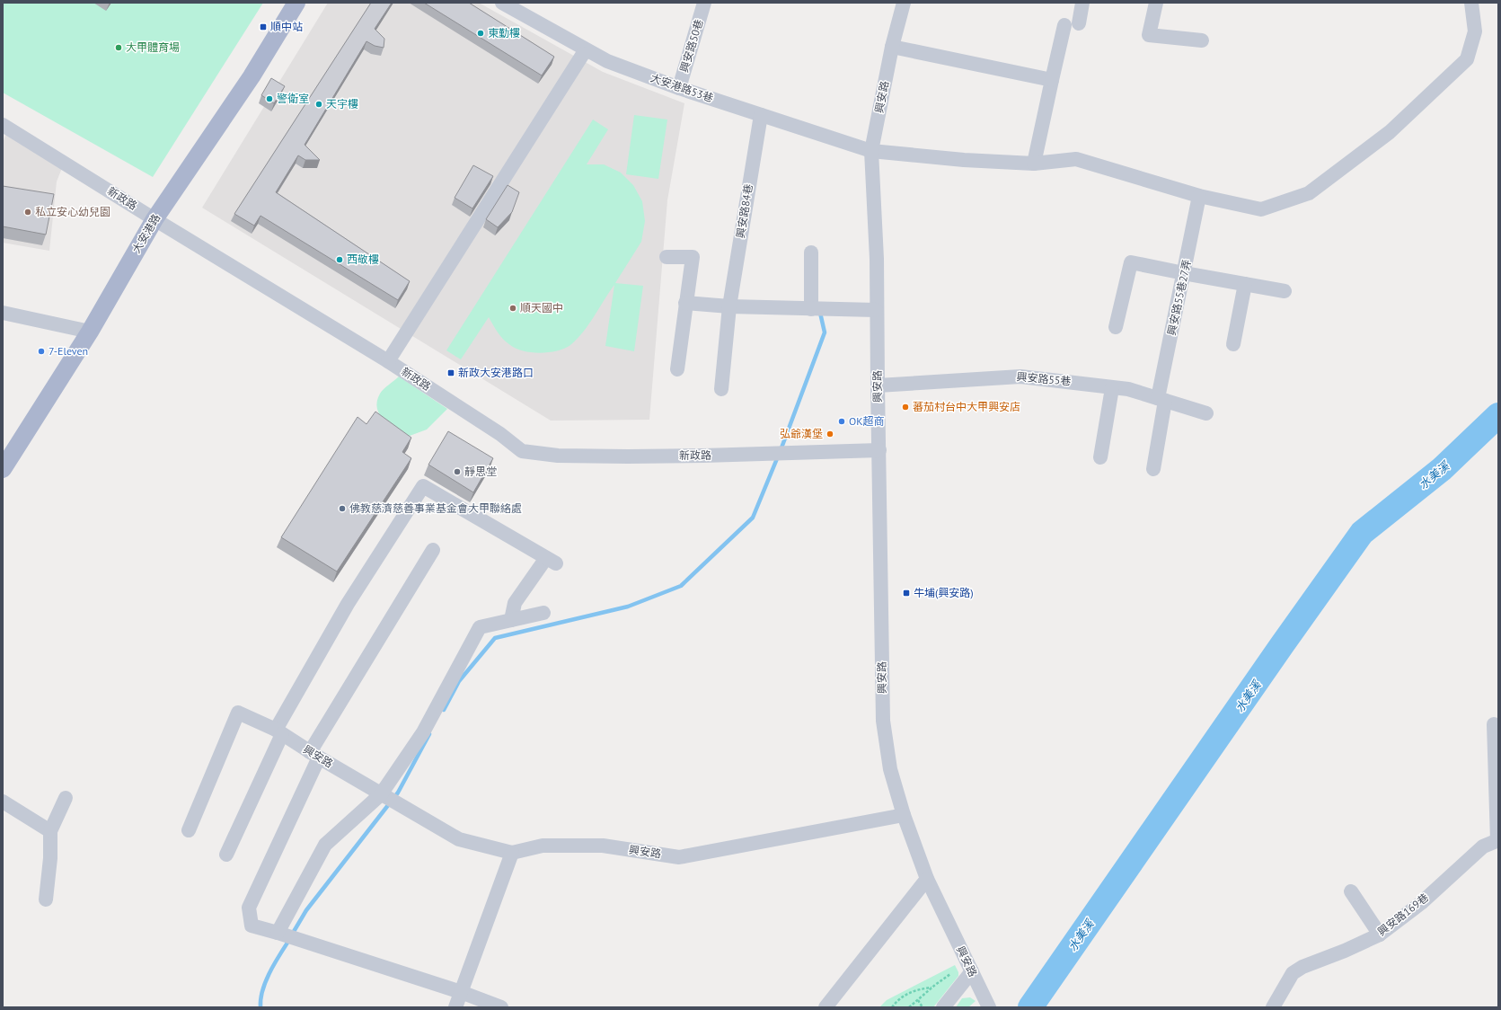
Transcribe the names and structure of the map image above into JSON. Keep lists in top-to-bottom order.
{
  "streets": {
    "main road": ["大安港路"],
    "street": [
      "興安路50巷",
      "大安港路53巷",
      "興安路",
      "新政路",
      "興安路84巷",
      "興安路55巷27弄",
      "興安路55巷",
      "興安路169巷"
    ]
  },
  "crossings": [
    ["興安路50巷", "大安港路53巷"],
    ["大安港路53巷", "興安路"],
    ["大安港路53巷", "興安路84巷"],
    ["大安港路53巷", "興安路55巷27弄"],
    ["興安路", "新政路"],
    ["興安路", "興安路55巷"],
    ["新政路", "大安港路"],
    ["興安路55巷27弄", "興安路55巷"]
  ],
  "water": ["水美溪"],
  "places": {
    "transit": ["順中站", "新政大安港路口", "牛埔(興安路)"],
    "other": [
      "東勤樓",
      "大甲體育場",
      "警衛室",
      "天宇樓",
      "私立安心幼兒園",
      "西敬樓",
      "順天國中",
      "7-Eleven",
      "蕃茄村台中大甲興安店",
      "OK超商",
      "弘爺漢堡",
      "靜思堂",
      "佛教慈濟慈善事業基金會大甲聯絡處"
    ]
  }
}
